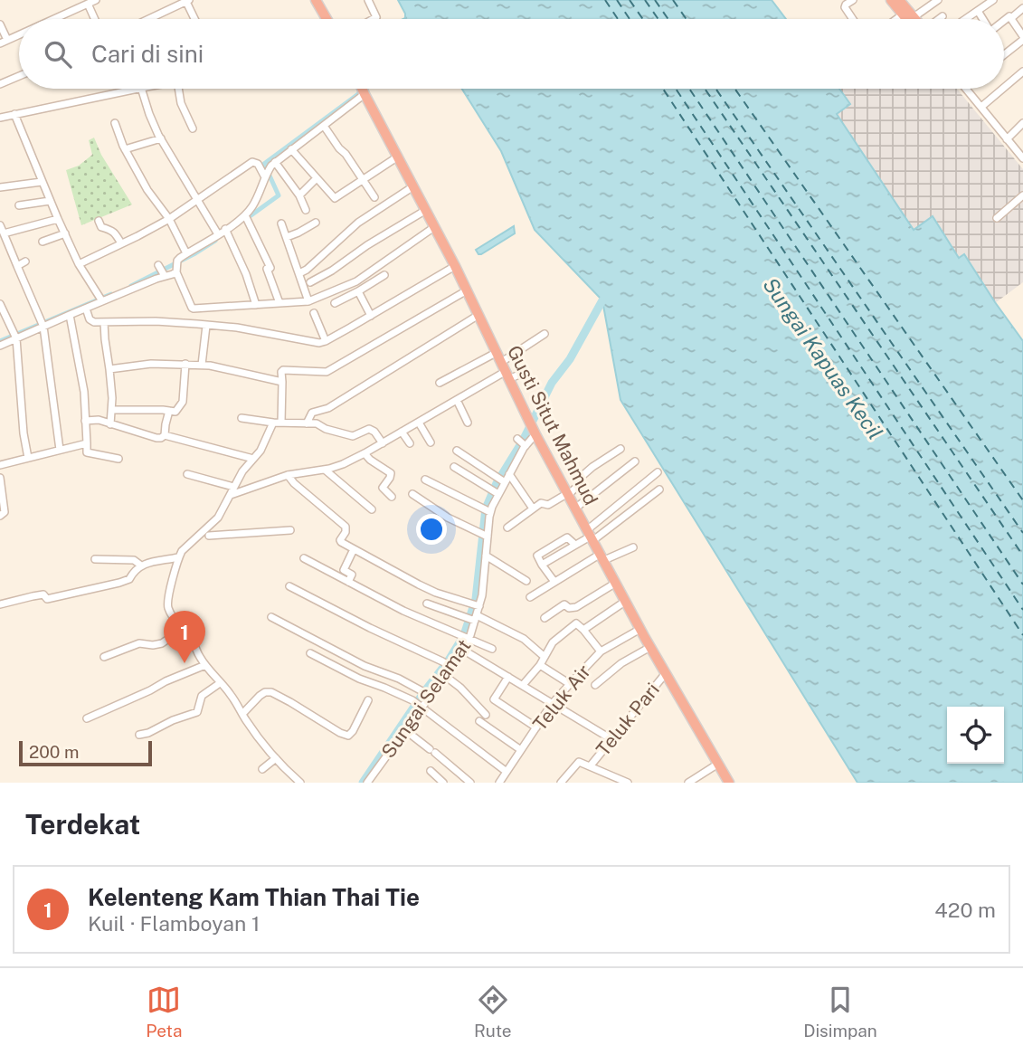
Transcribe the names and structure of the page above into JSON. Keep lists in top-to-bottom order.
{
  "streets": {
    "highway": ["Gusti Situt Mahmud"],
    "street": ["Teluk Air", "Sungai Selamat", "Teluk Pari"]
  },
  "crossings": [
    ["Gusti Situt Mahmud", "Teluk Air"],
    ["Gusti Situt Mahmud", "Sungai Selamat"],
    ["Gusti Situt Mahmud", "Teluk Pari"]
  ],
  "water": ["Sungai Kapuas Kecil"],
  "scale_bar": "200 m",
  "page": {
    "search": "Cari di sini",
    "pins": "1",
    "scale": "200 m",
    "heading": "Terdekat",
    "list": [
      {
        "mark": "1",
        "name": "Kelenteng Kam Thian Thai Tie",
        "note": "Kuil · Flamboyan 1",
        "value": "420 m"
      }
    ],
    "nav": ["Peta", "Rute", "Disimpan"]
  }
}
